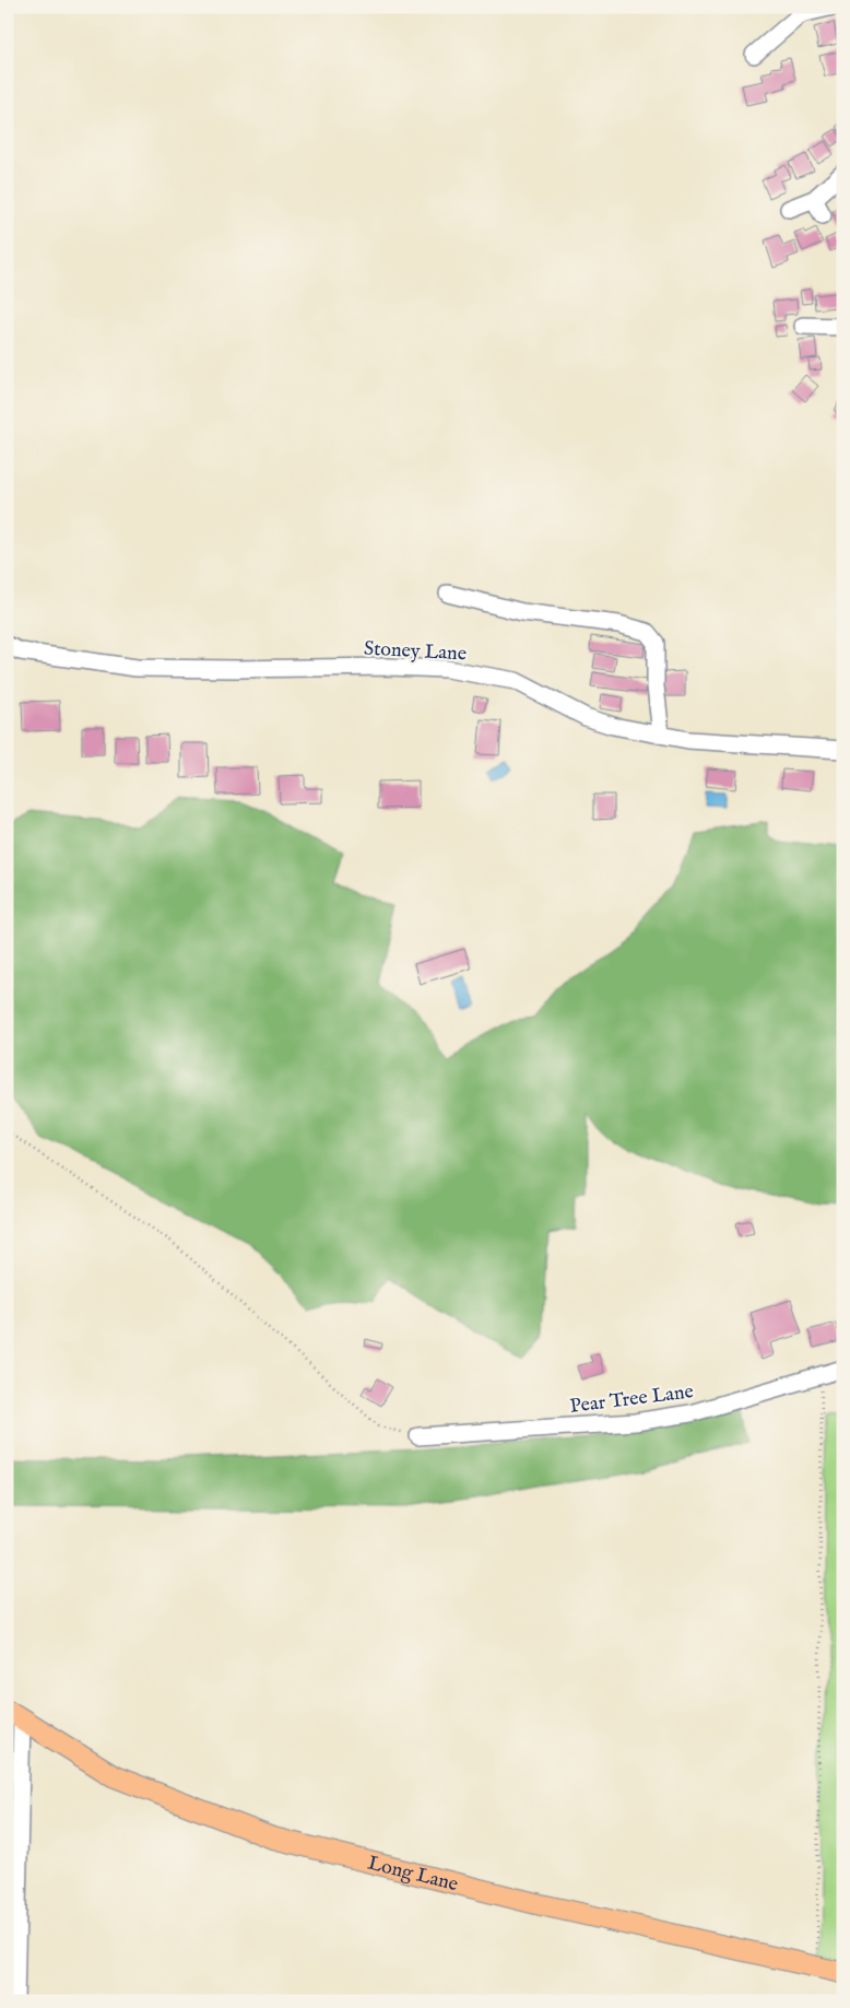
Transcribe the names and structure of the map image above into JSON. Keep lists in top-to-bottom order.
{
  "streets": {
    "main road": ["Long Lane"],
    "street": ["Stoney Lane", "Pear Tree Lane"]
  }
}
